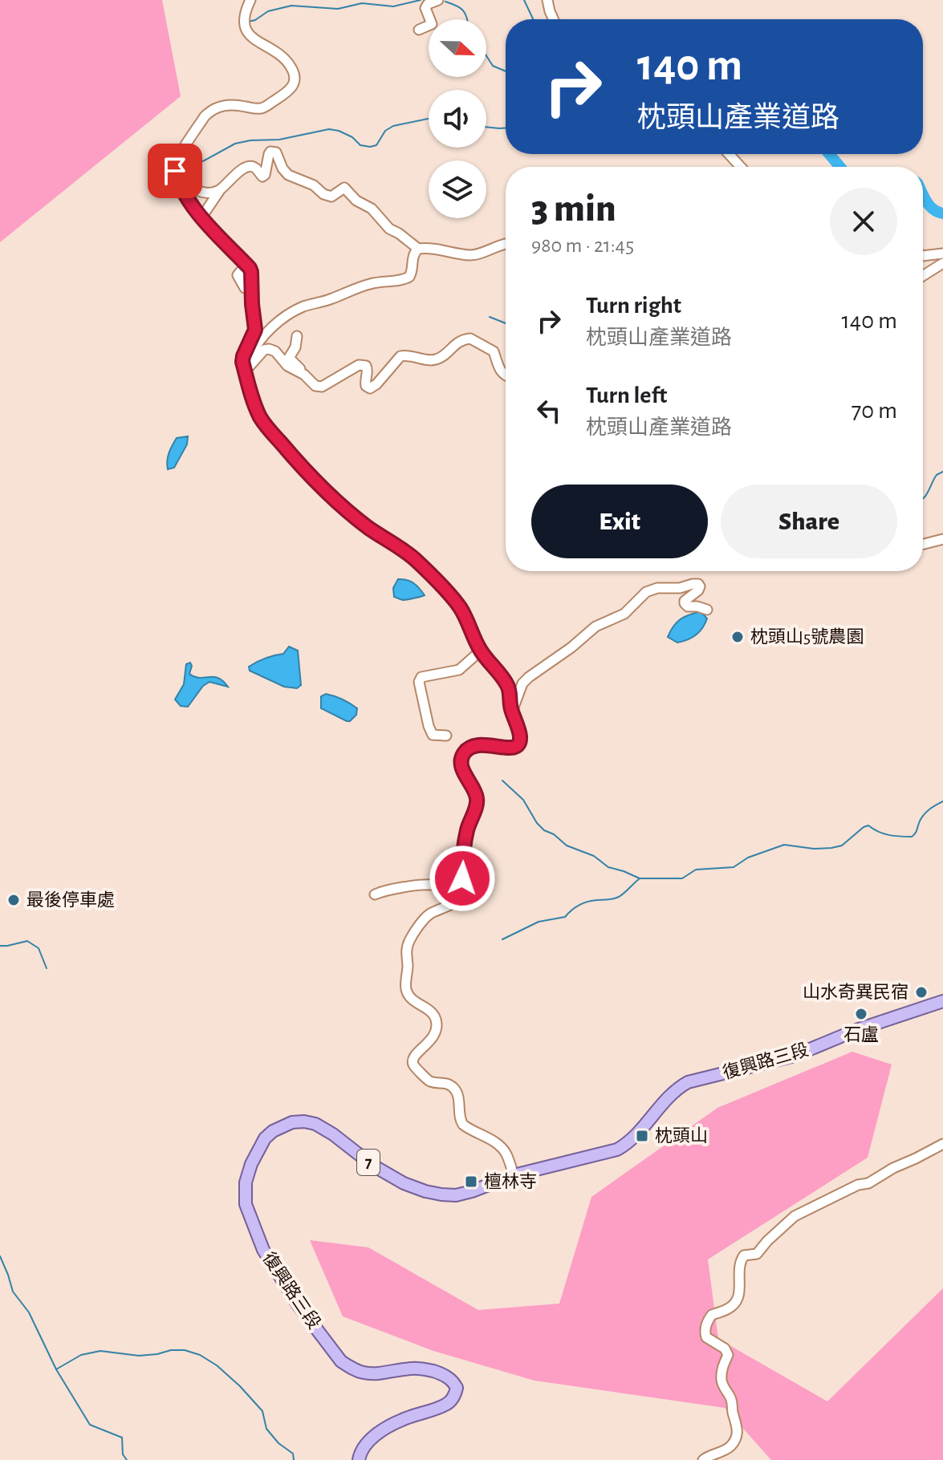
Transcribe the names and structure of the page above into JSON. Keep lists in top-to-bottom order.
{
  "streets": {
    "main road": ["復興路三段", "7"]
  },
  "places": {
    "other": [
      "枕頭山5號農園",
      "最後停車處",
      "山水奇異民宿",
      "石盧"
    ],
    "transit": ["枕頭山", "檀林寺"]
  },
  "north": "right",
  "page": {
    "turn": ["140 m", "枕頭山產業道路"],
    "heading": ["3 min", "980 m · 21:45"],
    "list": [
      {
        "name": "Turn right",
        "note": "枕頭山產業道路",
        "value": "140 m"
      },
      {
        "name": "Turn left",
        "note": "枕頭山產業道路",
        "value": "70 m"
      }
    ],
    "buttons": ["Exit", "Share"]
  }
}
